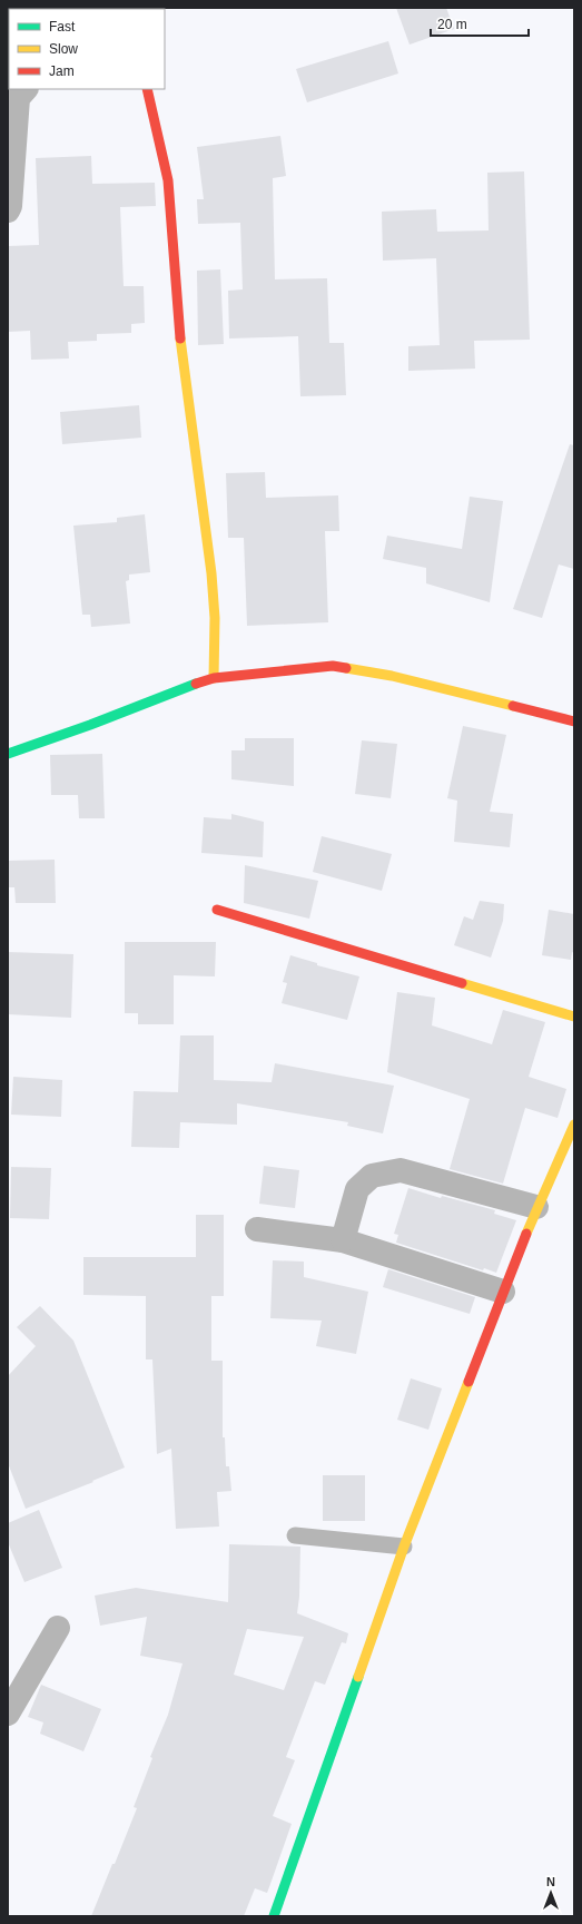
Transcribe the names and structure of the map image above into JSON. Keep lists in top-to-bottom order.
{
  "legend": ["Fast", "Slow", "Jam"],
  "scale_bar": "20 m",
  "north": "top"
}
